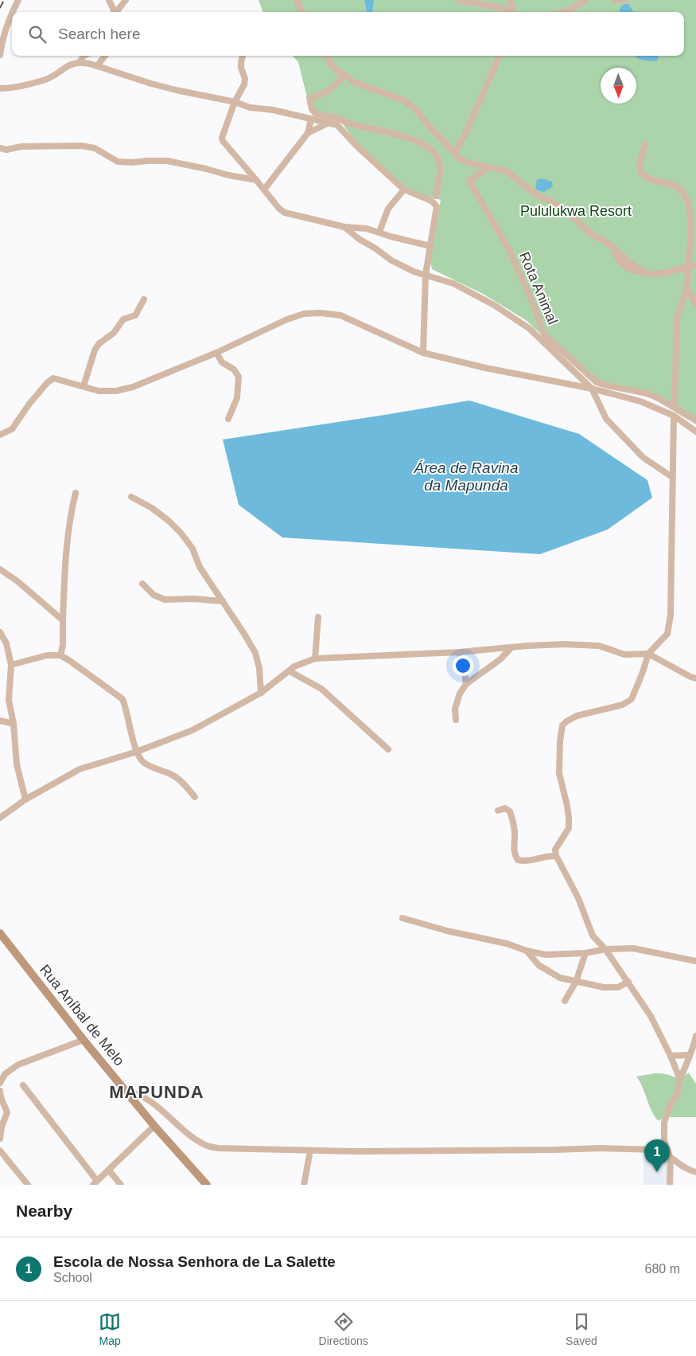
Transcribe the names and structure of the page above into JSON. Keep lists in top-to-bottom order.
{
  "streets": {
    "street": ["Rota Animal", "Rua Aníbal de Melo"]
  },
  "districts": ["MAPUNDA"],
  "water": ["Área de Ravina da Mapunda"],
  "parks": ["Pululukwa Resort"],
  "north": "bottom",
  "page": {
    "search": "Search here",
    "pins": "1",
    "heading": "Nearby",
    "list": [
      {
        "mark": "1",
        "name": "Escola de Nossa Senhora de La Salette",
        "note": "School",
        "value": "680 m"
      }
    ],
    "nav": ["Map", "Directions", "Saved"]
  }
}
